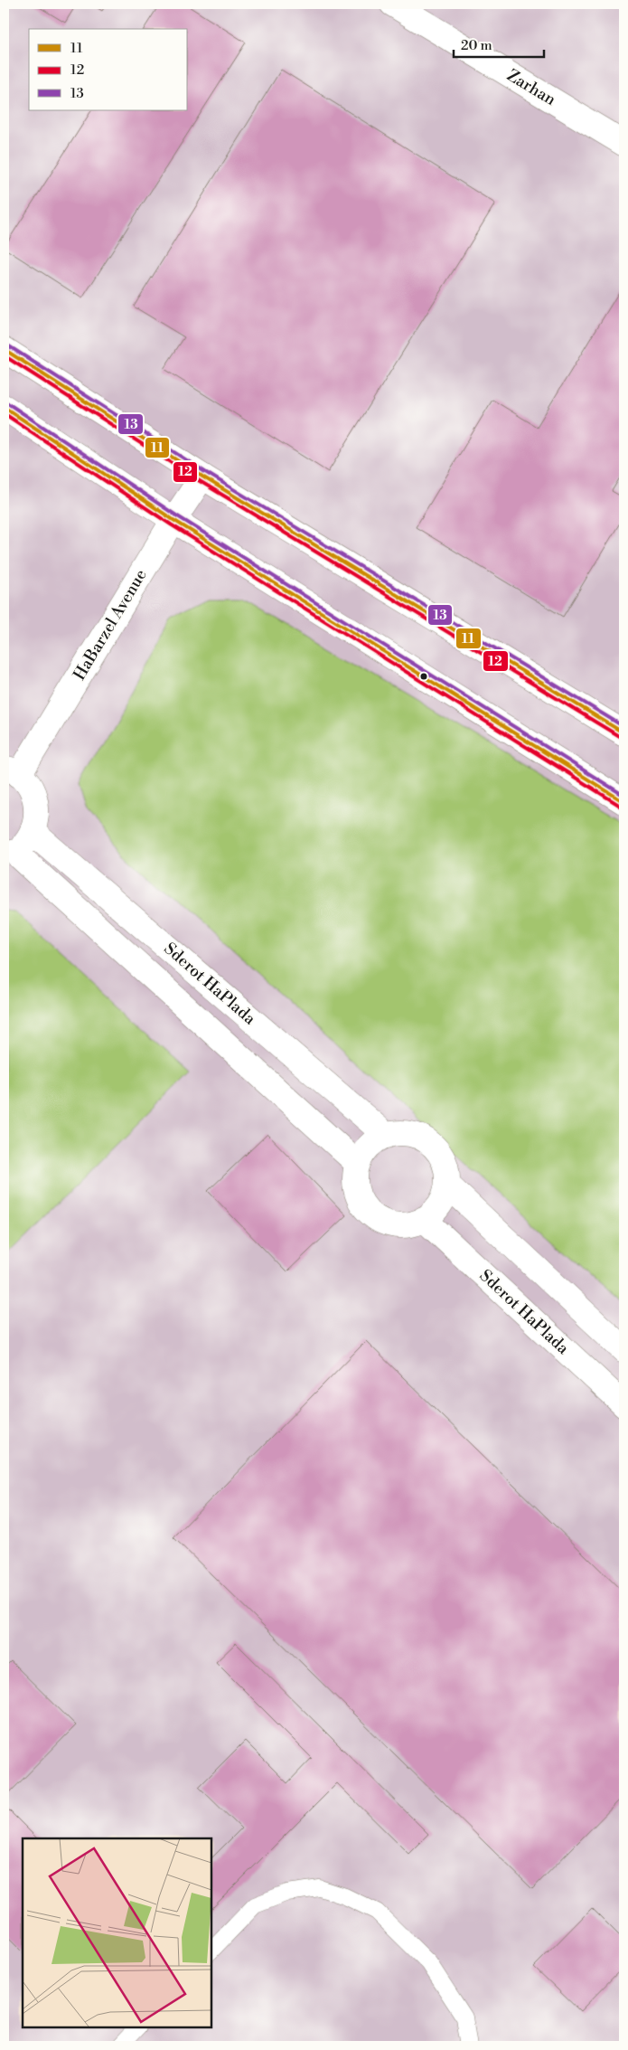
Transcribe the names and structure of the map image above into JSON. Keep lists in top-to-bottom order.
{
  "streets": {
    "street": ["Zarhan", "HaBarzel Avenue", "Sderot HaPlada"]
  },
  "lines": ["transit line 13", "transit line 11", "transit line 12"],
  "legend": ["11", "12", "13"],
  "scale_bar": "20 m"
}
